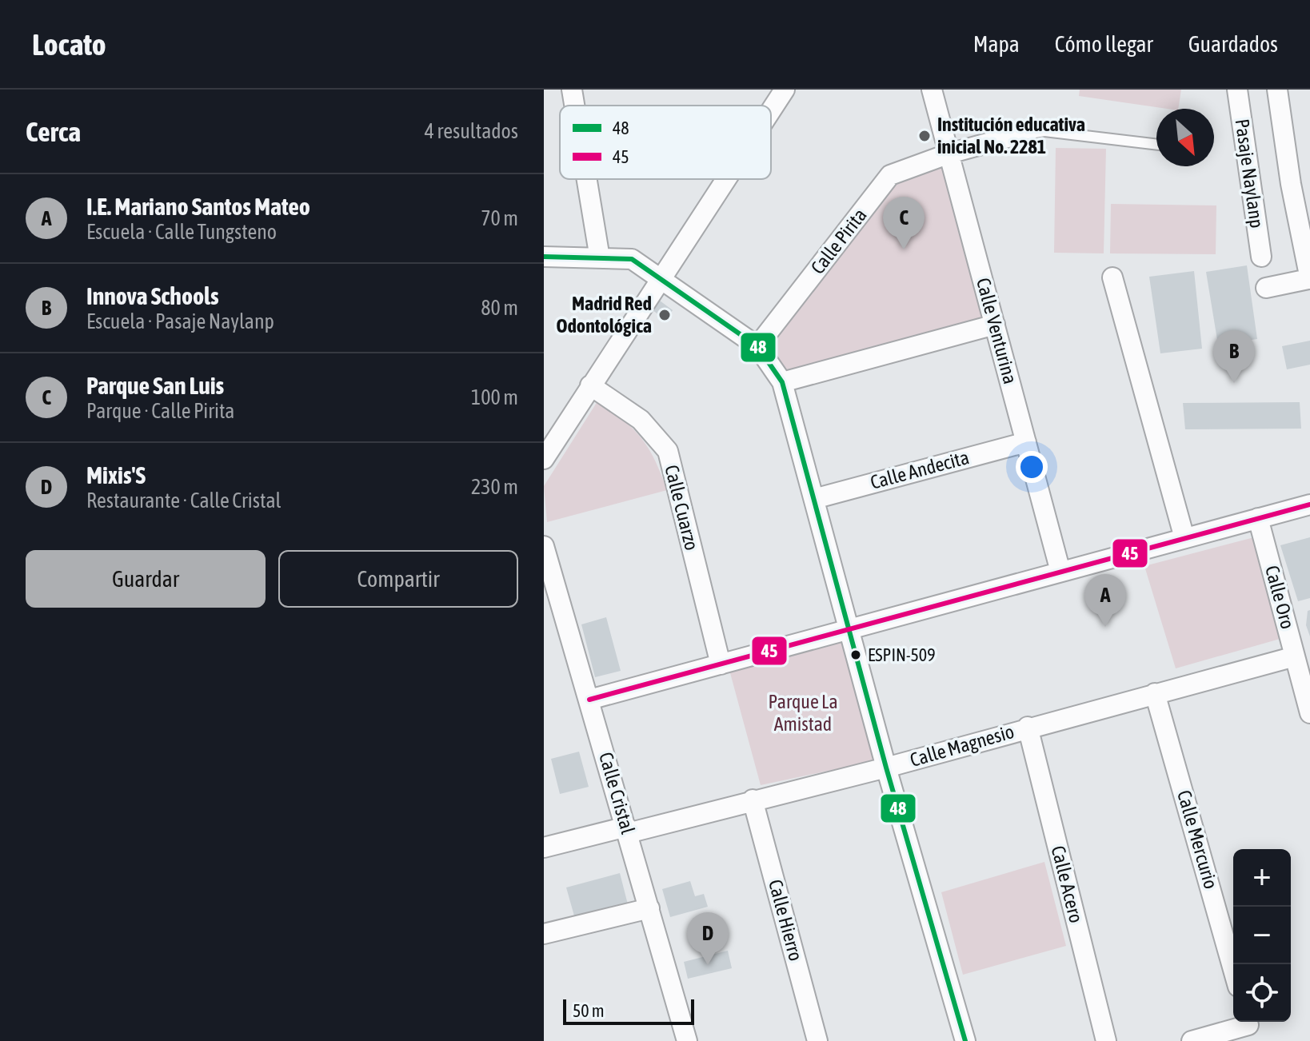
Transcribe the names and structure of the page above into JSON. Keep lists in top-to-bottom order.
{
  "streets": {
    "street": [
      "Pasaje Naylanp",
      "Calle Pirita",
      "Calle Venturina",
      "Calle Andecita",
      "Calle Cuarzo",
      "Calle Oro",
      "Calle Magnesio",
      "Calle Cristal",
      "Calle Mercurio",
      "Calle Acero",
      "Calle Hierro"
    ]
  },
  "crossings": [
    ["Calle Pirita", "Calle Venturina"],
    ["Calle Venturina", "Calle Andecita"],
    ["Calle Oro", "Calle Magnesio"],
    ["Calle Magnesio", "Calle Cristal"],
    ["Calle Magnesio", "Calle Mercurio"],
    ["Calle Magnesio", "Calle Acero"],
    ["Calle Magnesio", "Calle Hierro"]
  ],
  "parks": ["Parque La Amistad"],
  "places": ["Institución educativa inicial No. 2281", "Madrid Red Odontológica", "ESPIN-509"],
  "lines": ["transit line 48", "transit line 45"],
  "legend": ["48", "45"],
  "scale_bar": "50 m",
  "north": "bottom right",
  "page": {
    "header": "Locato",
    "nav": ["Mapa", "Cómo llegar", "Guardados"],
    "heading": ["Cerca", "4 resultados"],
    "list": [
      {
        "mark": "A",
        "name": "I.E. Mariano Santos Mateo",
        "note": "Escuela · Calle Tungsteno",
        "value": "70 m"
      },
      {
        "mark": "B",
        "name": "Innova Schools",
        "note": "Escuela · Pasaje Naylanp",
        "value": "80 m"
      },
      {
        "mark": "C",
        "name": "Parque San Luis",
        "note": "Parque · Calle Pirita",
        "value": "100 m"
      },
      {
        "mark": "D",
        "name": "Mixis'S",
        "note": "Restaurante · Calle Cristal",
        "value": "230 m"
      }
    ],
    "pins": [
      "C",
      "B",
      "A",
      "D"
    ],
    "buttons": ["Guardar", "Compartir"],
    "map_buttons": ["+", "−"],
    "scale": "50 m"
  }
}
